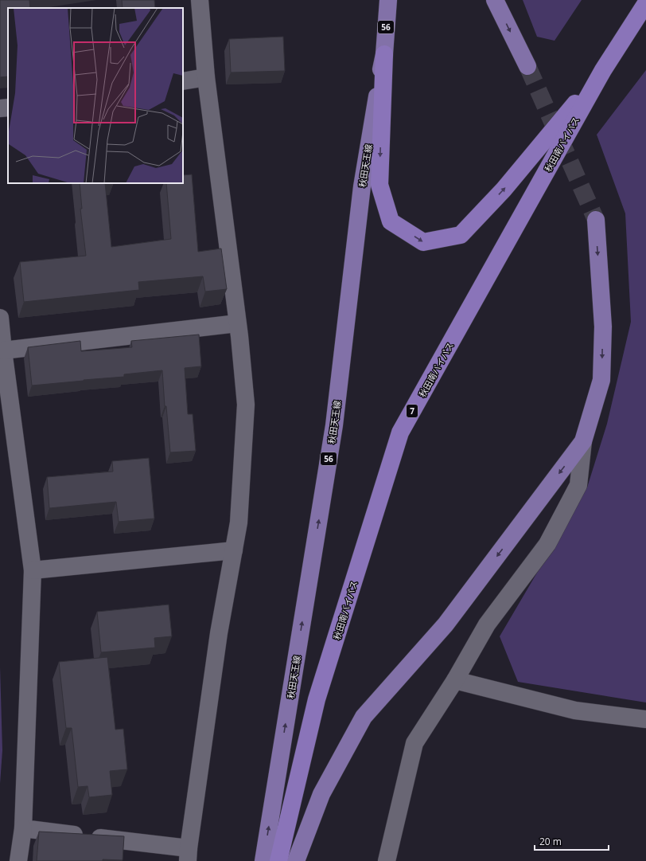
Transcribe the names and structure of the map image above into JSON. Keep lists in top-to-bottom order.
{
  "streets": {
    "highway": ["秋田南バイパス", "7"],
    "main road": ["56", "秋田天王線"]
  },
  "one_way": ["秋田天王線"],
  "scale_bar": "20 m"
}
